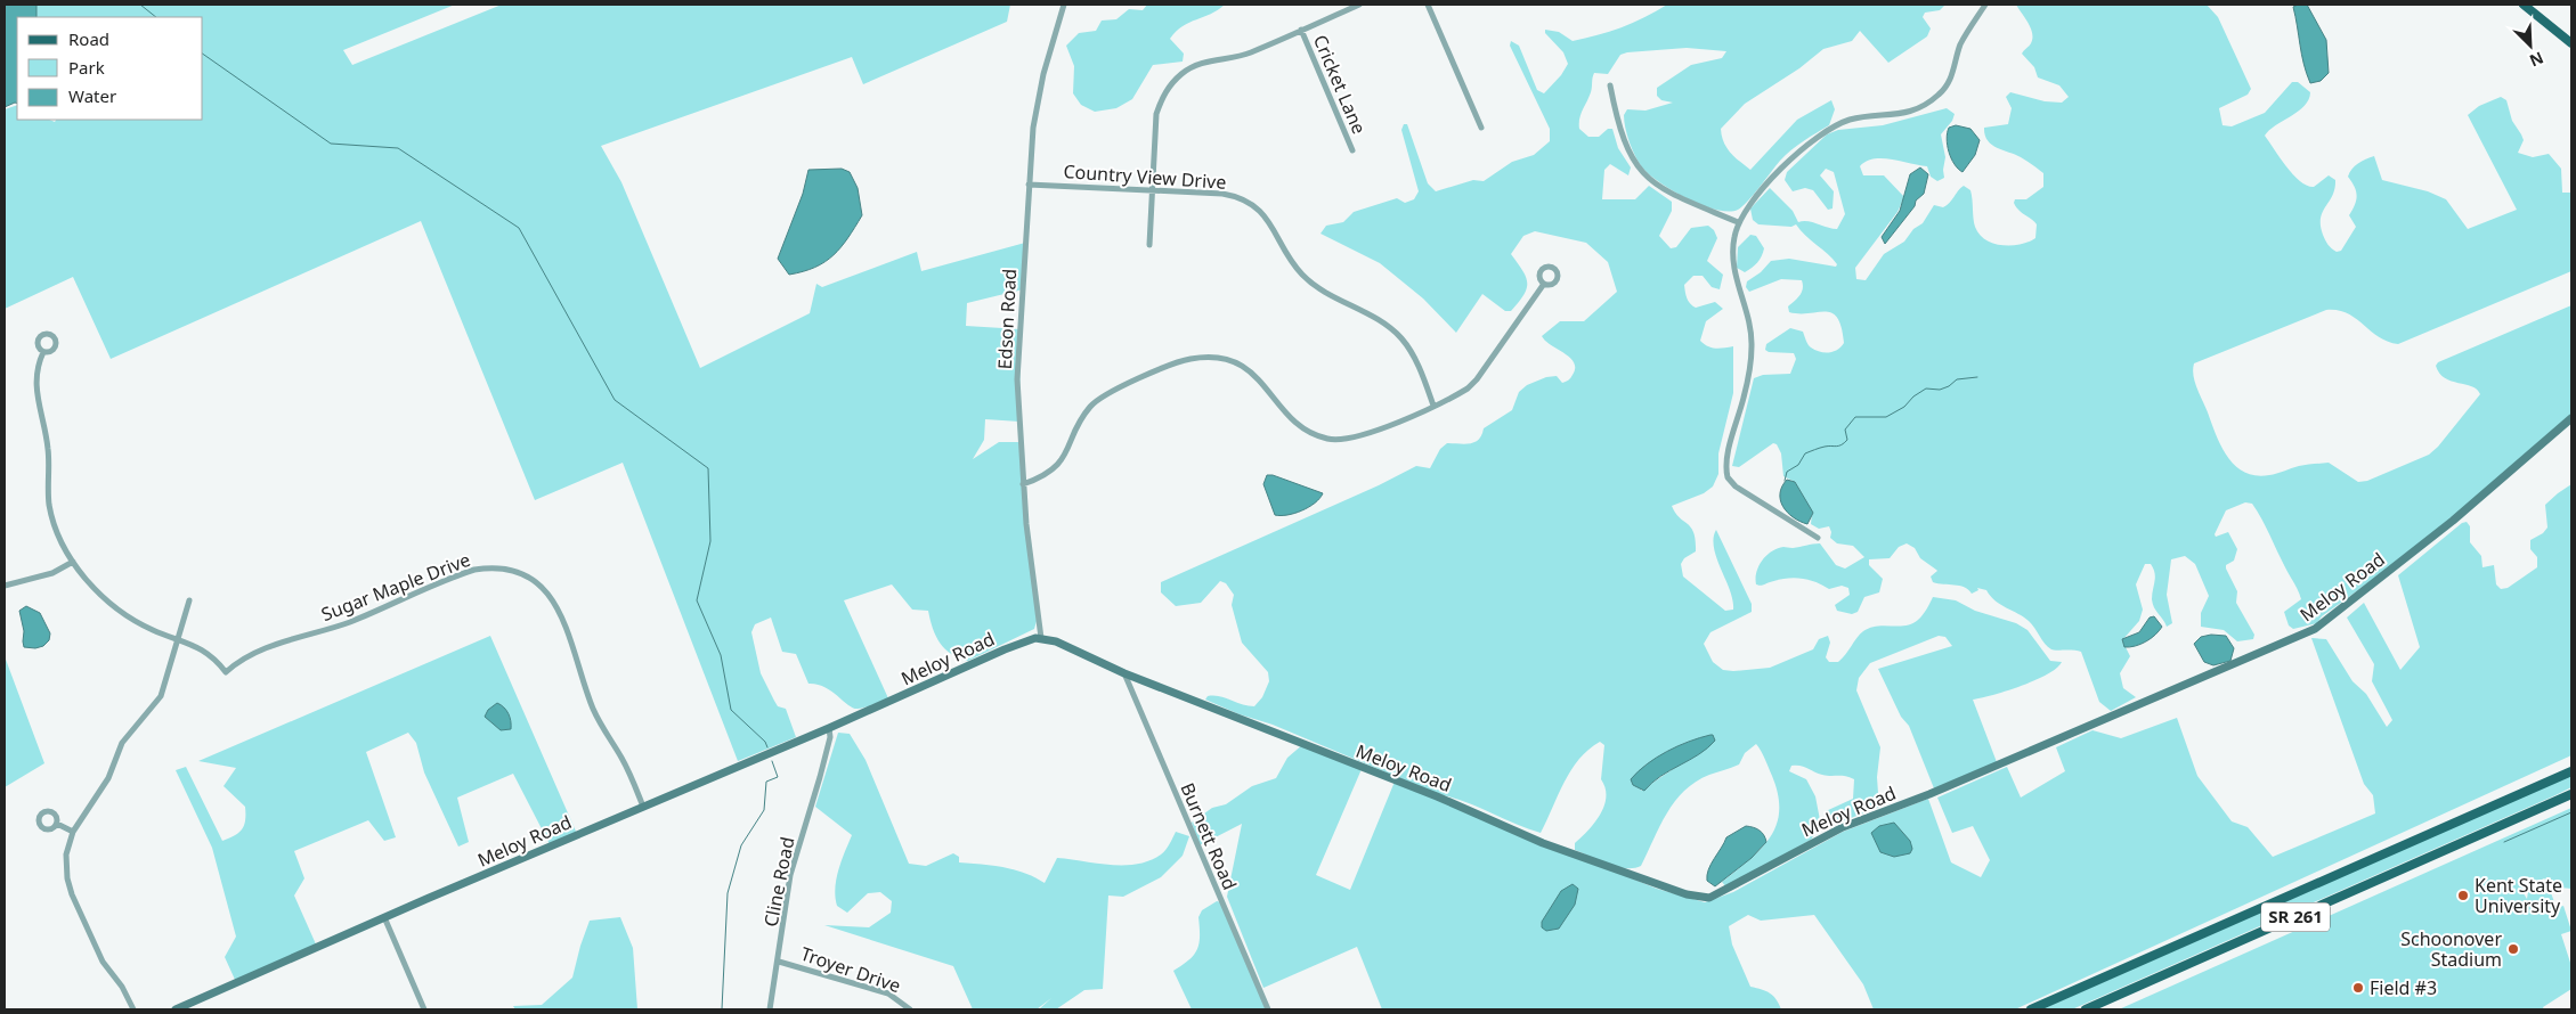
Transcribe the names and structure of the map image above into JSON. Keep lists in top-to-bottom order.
{
  "streets": {
    "main road": ["SR 261"],
    "street": [
      "Cricket Lane",
      "Country View Drive",
      "Edson Road",
      "Sugar Maple Drive",
      "Meloy Road",
      "Burnett Road",
      "Cline Road",
      "Troyer Drive"
    ]
  },
  "crossings": [
    ["Country View Drive", "Edson Road"],
    ["Edson Road", "Meloy Road"],
    ["Sugar Maple Drive", "Meloy Road"],
    ["Meloy Road", "Burnett Road"],
    ["Meloy Road", "Cline Road"],
    ["Cline Road", "Troyer Drive"]
  ],
  "places": ["Kent State University", "Schoonover Stadium", "Field #3"],
  "legend": ["Road", "Park", "Water"],
  "north": "bottom right"
}
